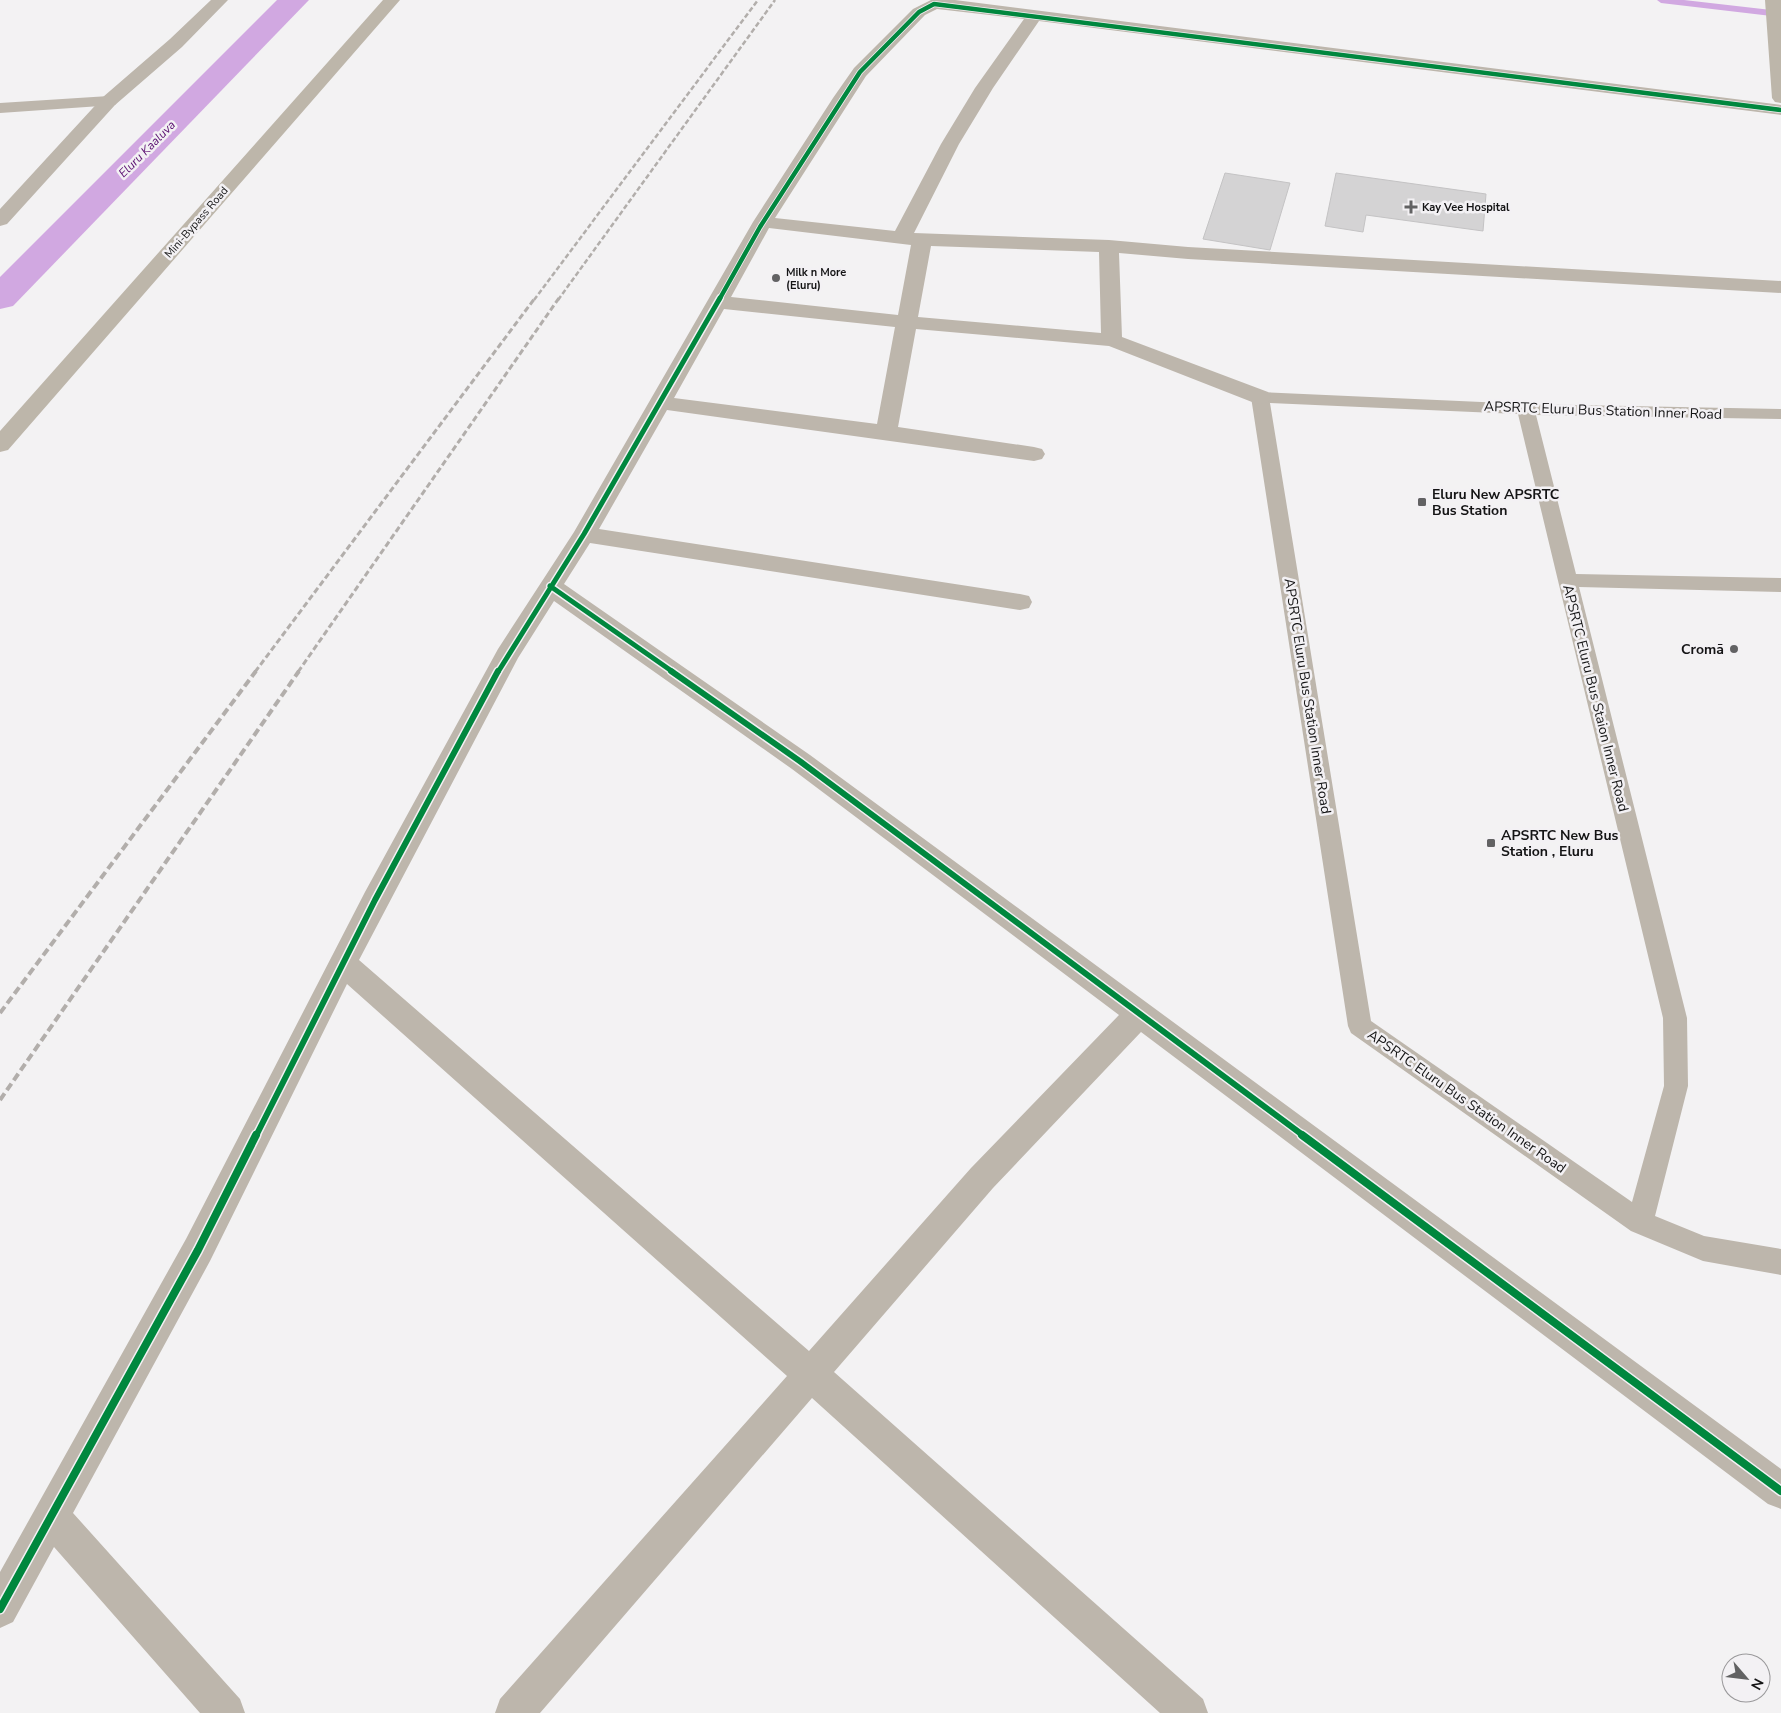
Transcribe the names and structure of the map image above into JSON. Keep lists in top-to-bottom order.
{
  "streets": {
    "main road": ["Mini-Bypass Road"],
    "lane": ["APSRTC Eluru Bus Station Inner Road", "APSRTC Eluru Bus Staion Inner Road"]
  },
  "crossings": [
    ["APSRTC Eluru Bus Station Inner Road", "APSRTC Eluru Bus Staion Inner Road"]
  ],
  "water": ["Eluru Kaaluva"],
  "places": {
    "health": ["Kay Vee Hospital"],
    "other": ["Milk n More (Eluru)", "Cromā"],
    "transit": ["Eluru New APSRTC Bus Station", "APSRTC New Bus Station , Eluru"]
  },
  "north": "bottom right"
}
